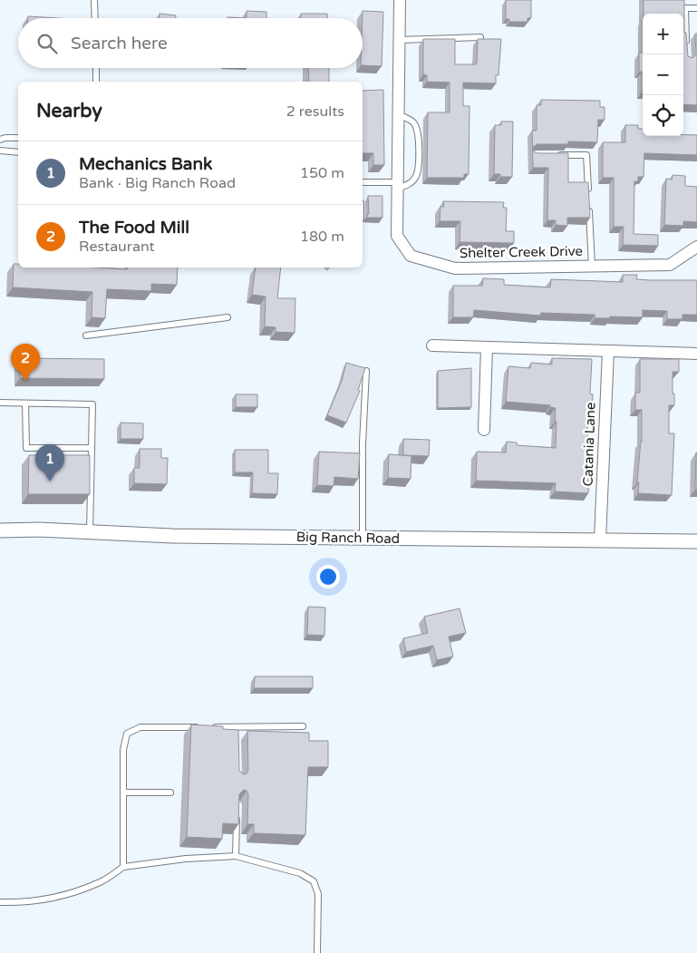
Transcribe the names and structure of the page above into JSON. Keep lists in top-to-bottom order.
{
  "streets": {
    "street": ["Shelter Creek Drive", "Catania Lane", "Big Ranch Road"]
  },
  "crossings": [
    ["Catania Lane", "Big Ranch Road"]
  ],
  "page": {
    "map_buttons": ["+", "−"],
    "search": "Search here",
    "heading": ["Nearby", "2 results"],
    "list": [
      {
        "mark": "1",
        "name": "Mechanics Bank",
        "note": "Bank · Big Ranch Road",
        "value": "150 m"
      },
      {
        "mark": "2",
        "name": "The Food Mill",
        "note": "Restaurant",
        "value": "180 m"
      }
    ],
    "pins": ["2", "1"]
  }
}
